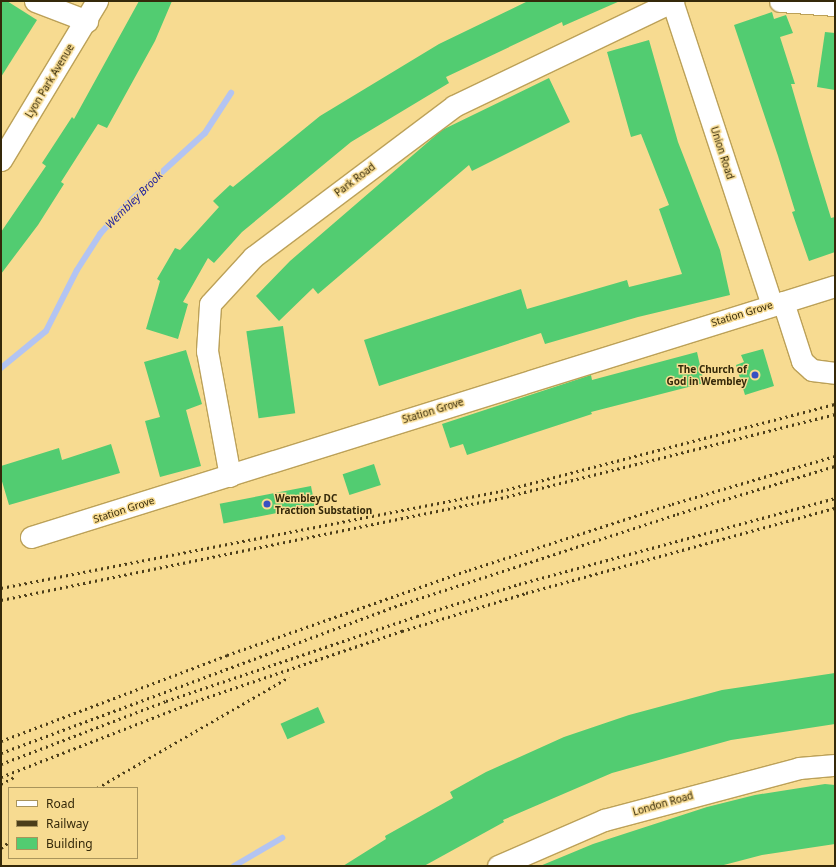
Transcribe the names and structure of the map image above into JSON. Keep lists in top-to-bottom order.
{
  "streets": {
    "street": [
      "Lyon Park Avenue",
      "Union Road",
      "Park Road",
      "Station Grove",
      "London Road"
    ]
  },
  "crossings": [
    ["Union Road", "Park Road"],
    ["Union Road", "Station Grove"],
    ["Park Road", "Station Grove"]
  ],
  "water": ["Wembley Brook"],
  "places": ["The Church of God in Wembley", "Wembley DC Traction Substation"],
  "legend": ["Road", "Railway", "Building"]
}
